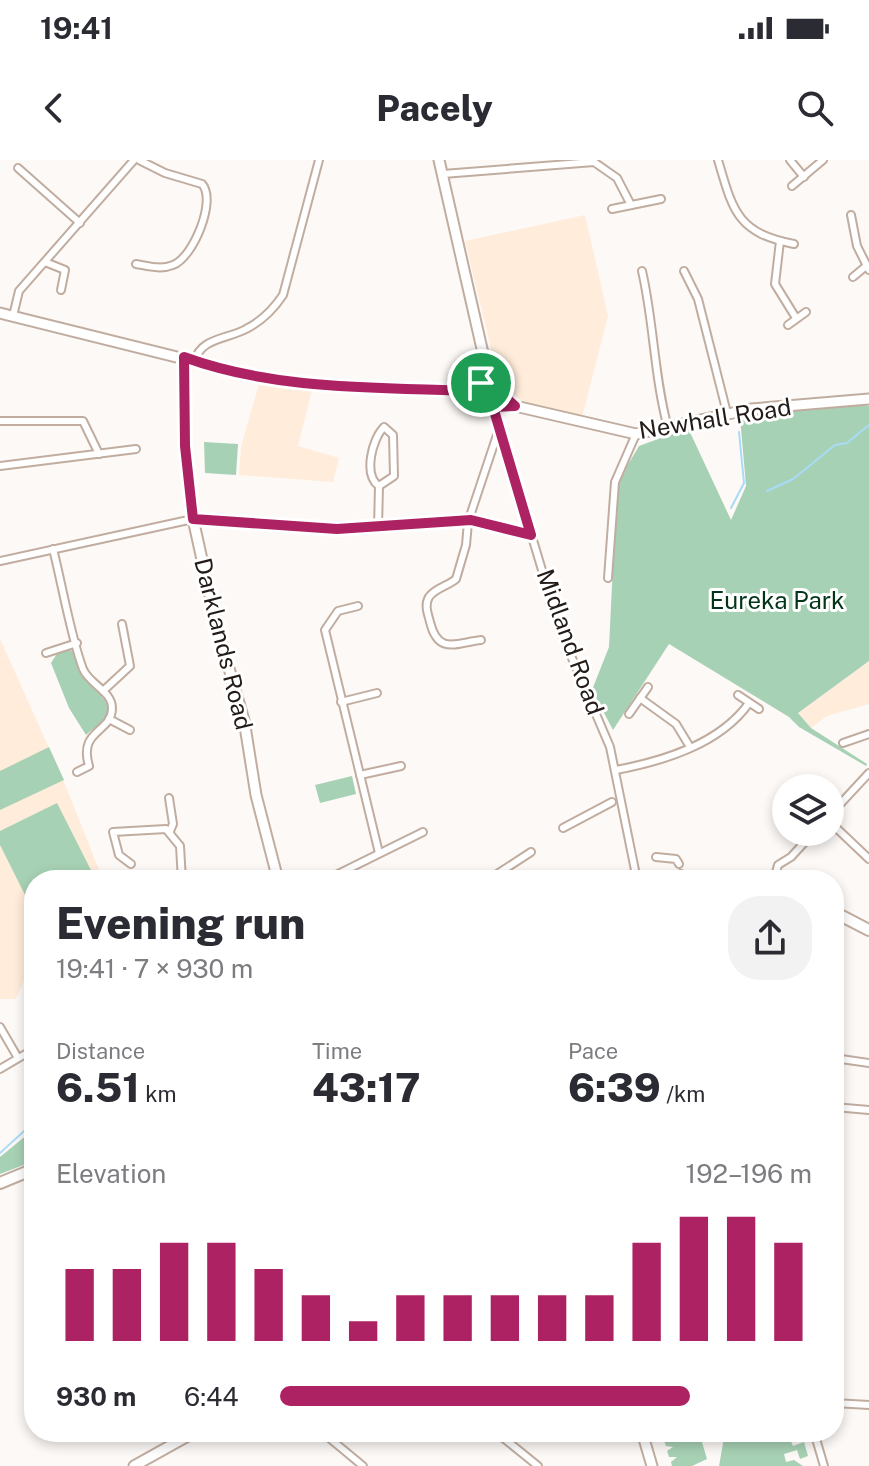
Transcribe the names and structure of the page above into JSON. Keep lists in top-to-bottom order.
{
  "streets": {
    "main road": ["Newhall Road", "Darklands Road"],
    "street": ["Midland Road"]
  },
  "crossings": [
    ["Newhall Road", "Midland Road"],
    ["Newhall Road", "Darklands Road"]
  ],
  "parks": ["Eureka Park"],
  "page": {
    "status": "19:41",
    "header": "Pacely",
    "heading": ["Evening run", "19:41 · 7 × 930 m"],
    "stats": [
      ["Distance", "6.51 km"],
      ["Time", "43:17"],
      ["Pace", "6:39 /km"]
    ],
    "chart": ["Elevation", "192–196 m"],
    "list": [
      {
        "name": "930 m",
        "note": "6:44"
      }
    ]
  }
}
